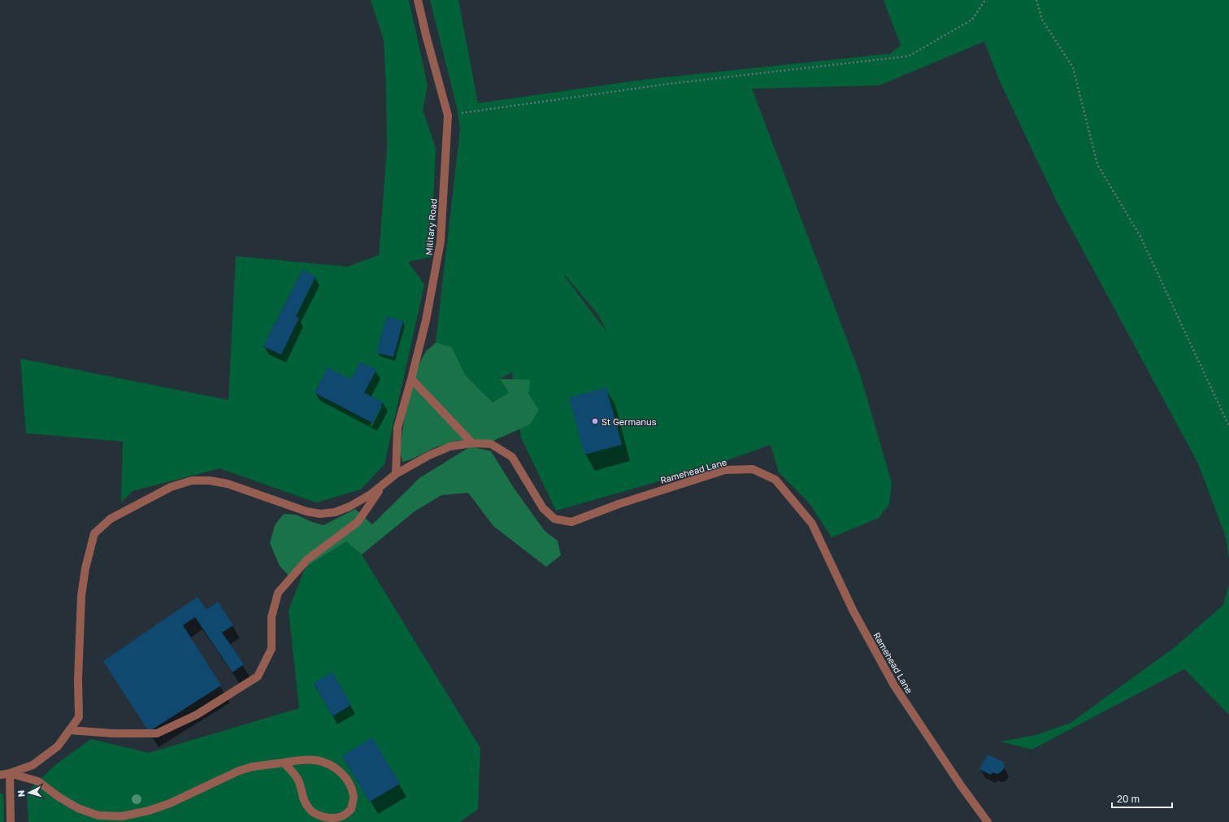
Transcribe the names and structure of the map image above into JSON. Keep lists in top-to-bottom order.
{
  "streets": {
    "street": ["Military Road", "Ramehead Lane"]
  },
  "crossings": [
    ["Military Road", "Ramehead Lane"]
  ],
  "places": ["St Germanus"],
  "scale_bar": "20 m",
  "north": "left"
}
